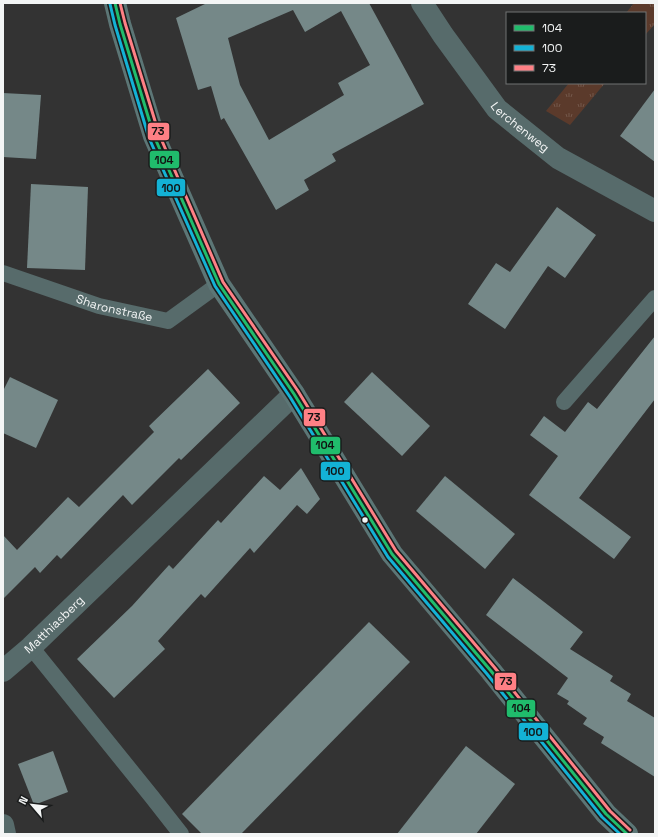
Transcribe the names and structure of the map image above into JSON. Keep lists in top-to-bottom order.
{
  "streets": {
    "street": ["Lerchenweg", "Matthiasberg"],
    "lane": ["Sharonstraße"]
  },
  "lines": ["transit line 104", "transit line 73", "transit line 100"],
  "legend": ["104", "100", "73"],
  "north": "top left"
}
